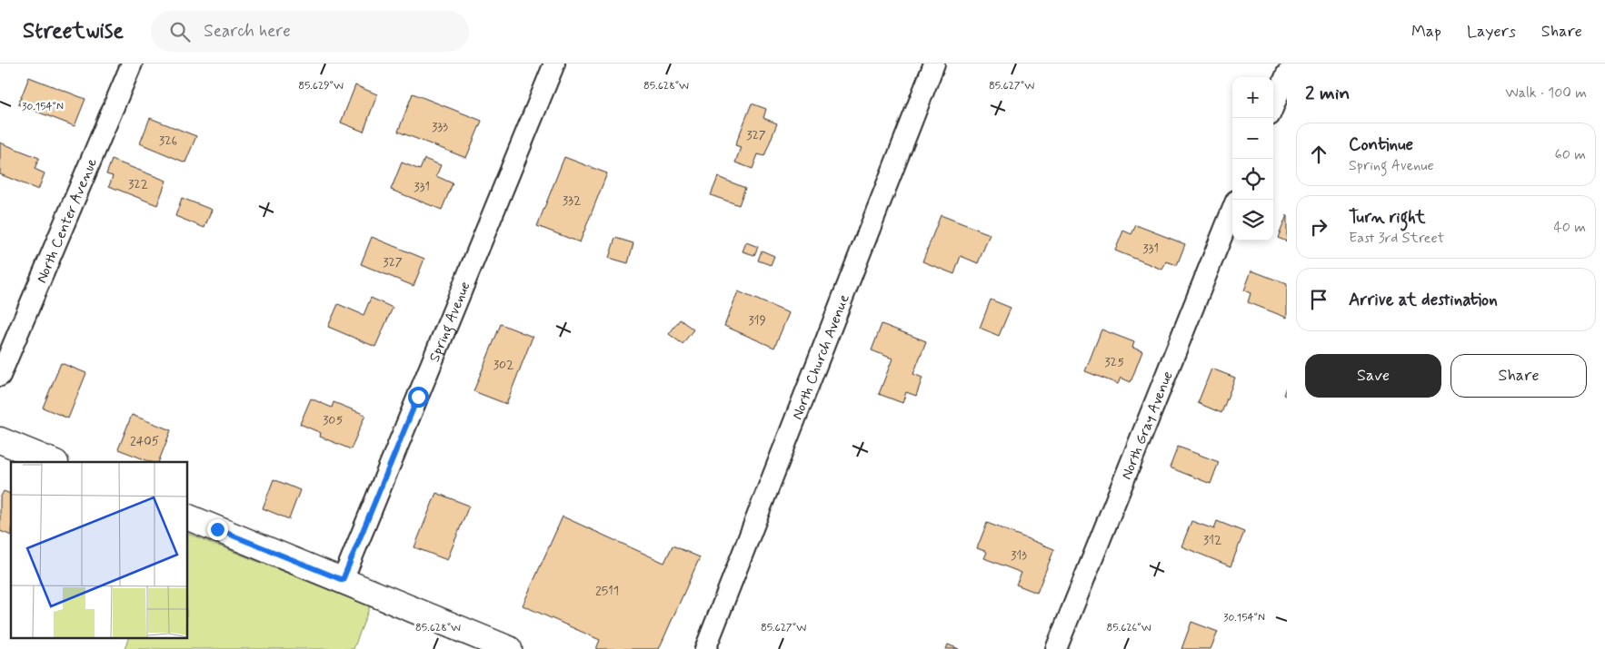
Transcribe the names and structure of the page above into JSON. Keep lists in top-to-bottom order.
{
  "streets": {
    "street": [
      "North Center Avenue",
      "Spring Avenue",
      "North Church Avenue",
      "North Gray Avenue"
    ]
  },
  "house_numbers": [
    "333",
    "327",
    "326",
    "322",
    "331",
    "332",
    "331",
    "327",
    "319",
    "325",
    "302",
    "305",
    "2405",
    "312",
    "313",
    "2511"
  ],
  "page": {
    "header": "Streetwise",
    "search": "Search here",
    "nav": ["Map", "Layers", "Share"],
    "heading": ["2 min", "Walk · 100 m"],
    "map_buttons": ["+", "−"],
    "list": [
      ["Continue", "Spring Avenue", "60 m"],
      ["Turn right", "East 3rd Street", "40 m"],
      "Arrive at destination"
    ],
    "buttons": ["Save", "Share"]
  },
  "coordinates": [
    "85.629°W",
    "85.627°W",
    "85.628°W",
    "30.154°N",
    "85.626°W"
  ]
}
